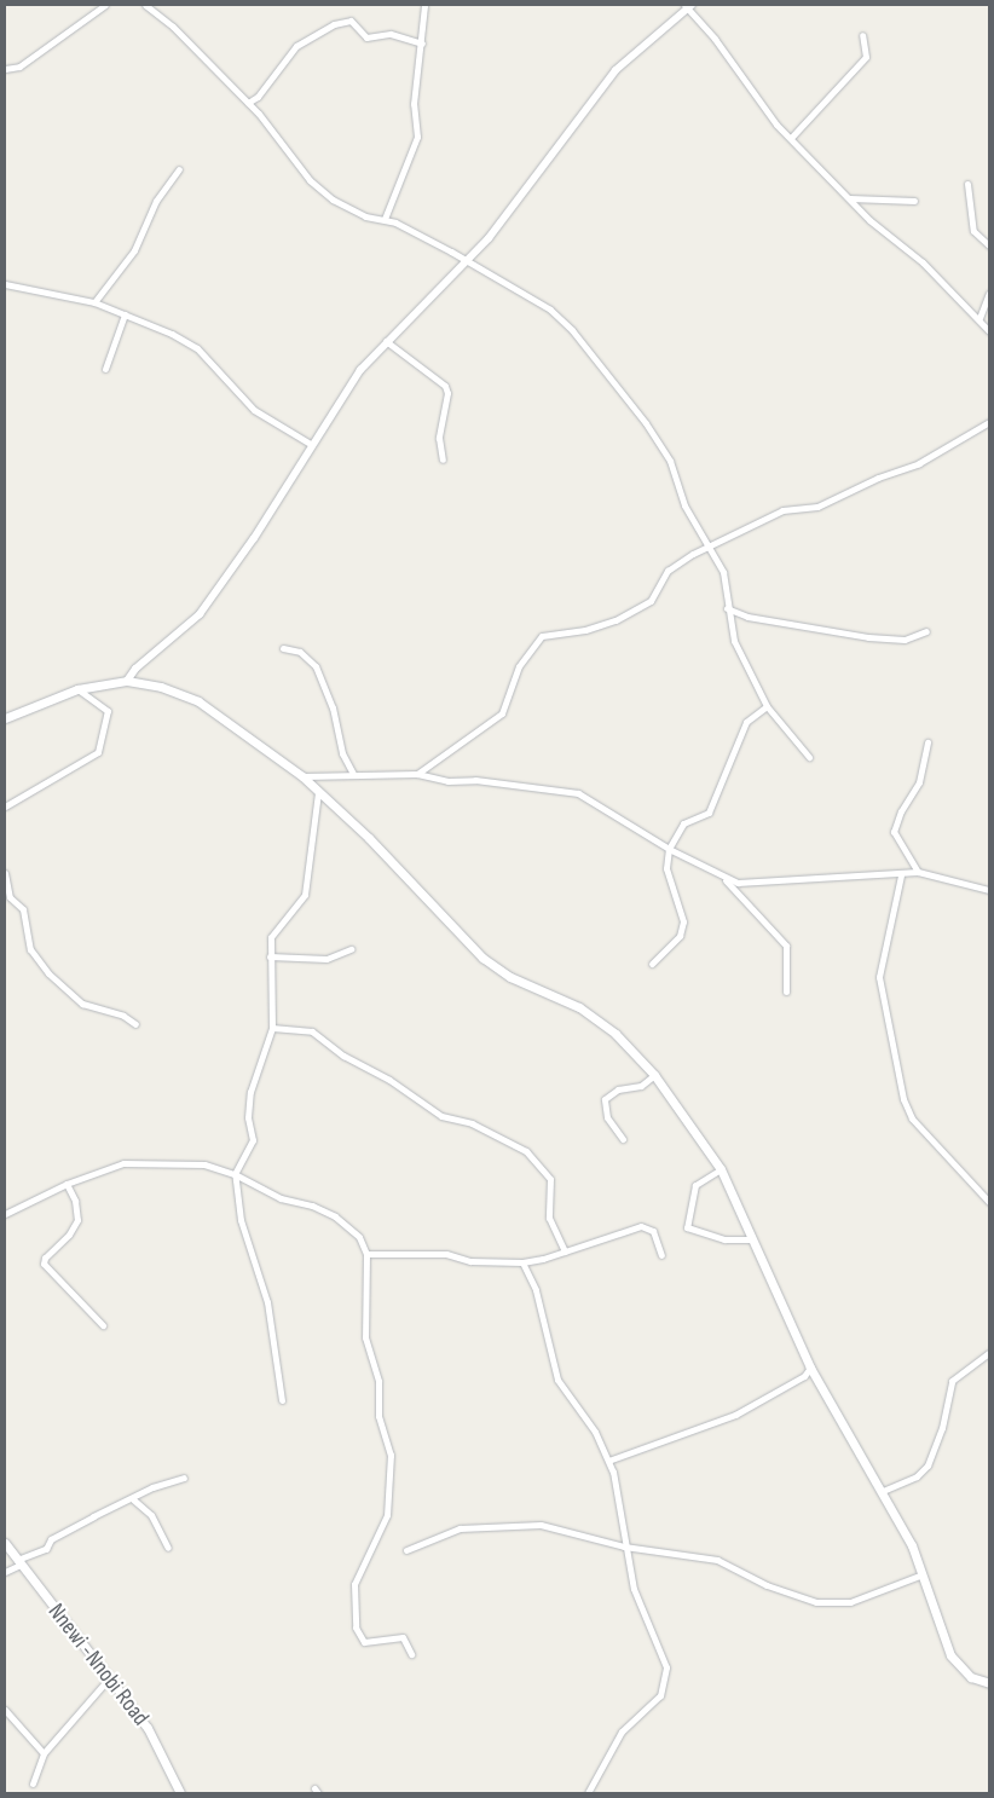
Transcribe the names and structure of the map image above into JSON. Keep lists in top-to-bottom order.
{
  "streets": {
    "main road": ["Nnewi -Nnobi Road"]
  }
}
